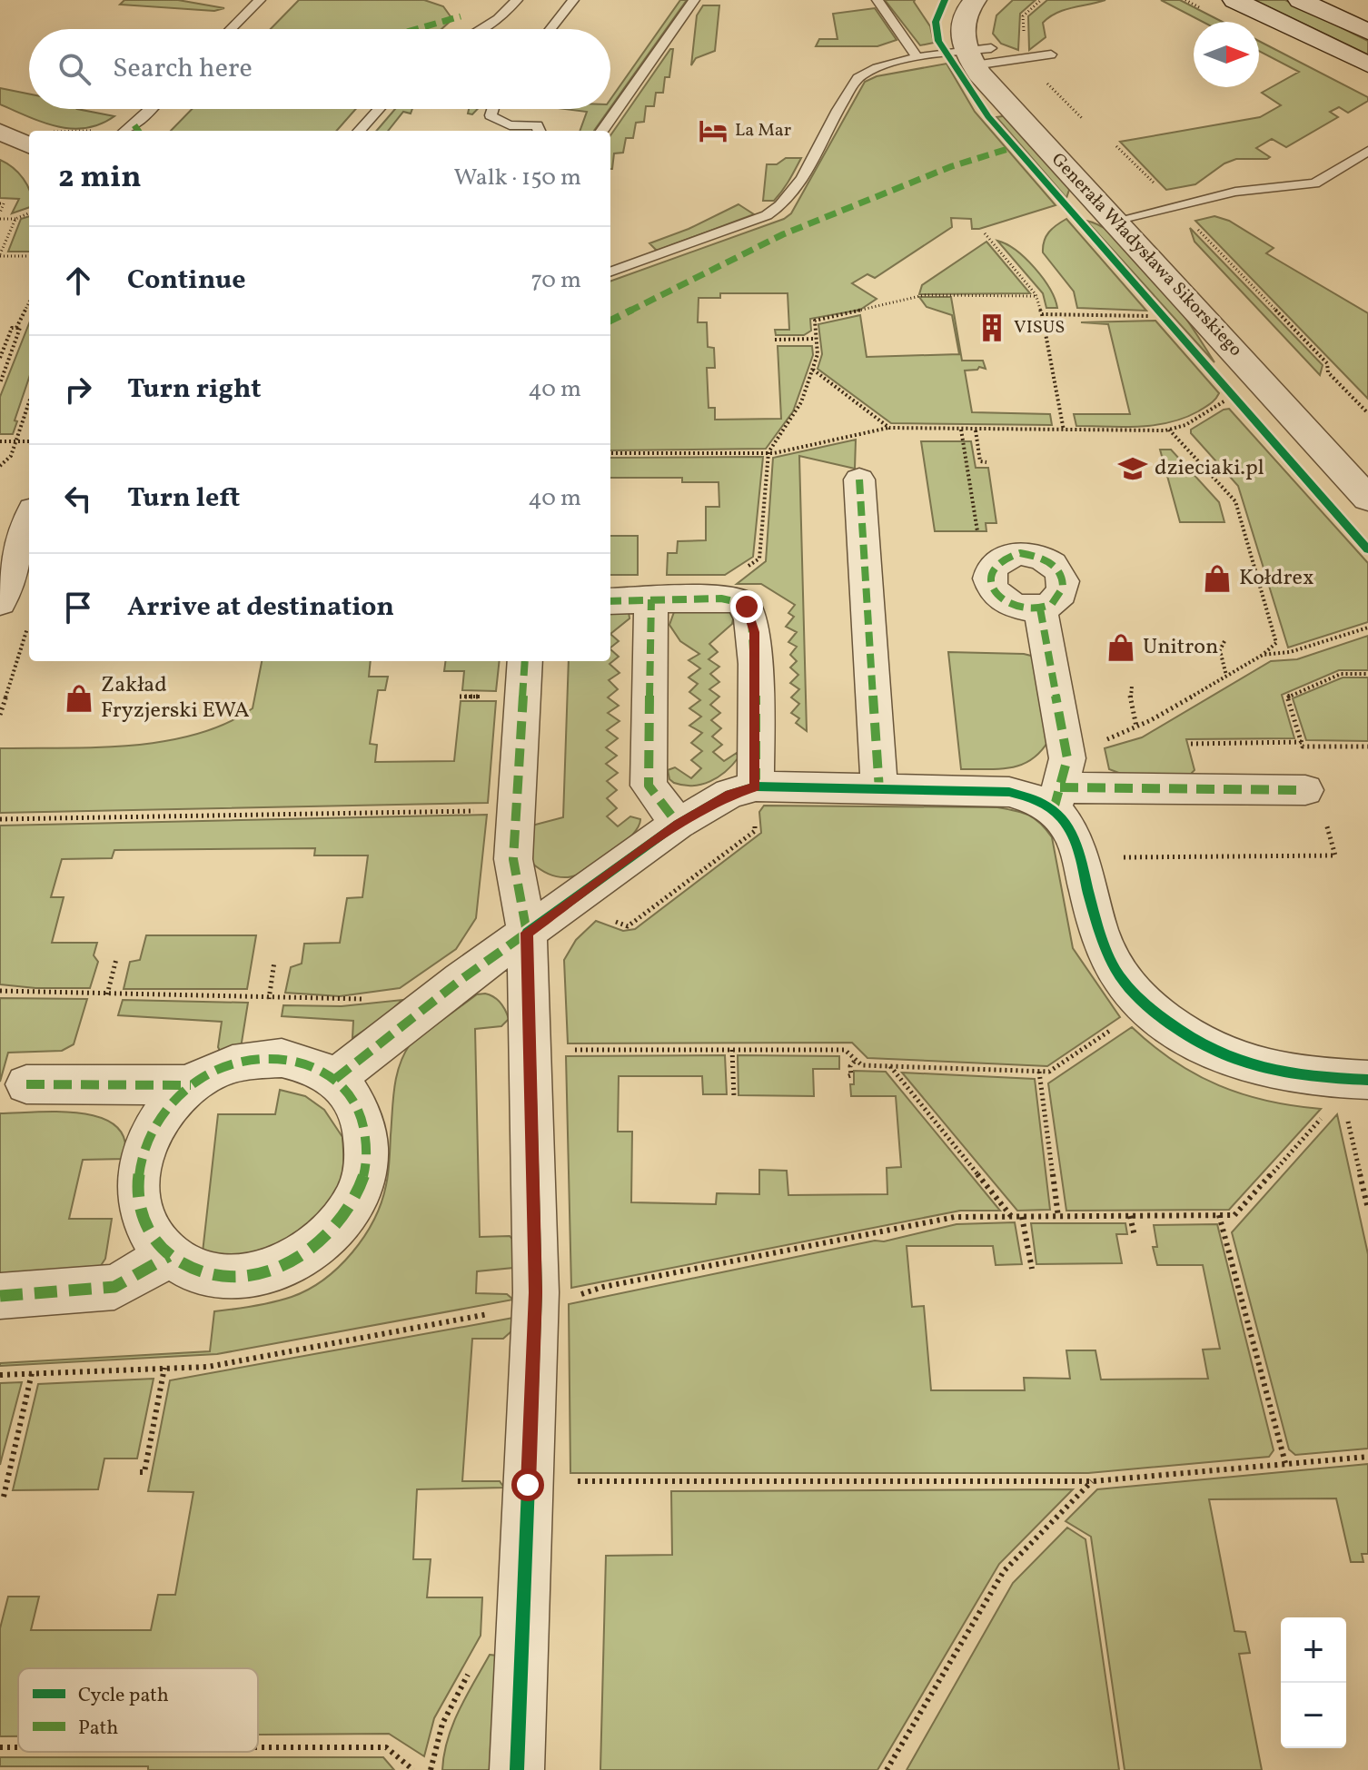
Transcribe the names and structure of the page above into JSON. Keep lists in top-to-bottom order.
{
  "streets": {
    "street": ["Generała Władysława Sikorskiego"]
  },
  "places": {
    "hotel": ["La Mar"],
    "building": ["VISUS"],
    "school or university": ["dzieciaki.pl"],
    "shop": ["Kołdrex", "Unitron", "Zakład Fryzjerski EWA"]
  },
  "legend": ["Cycle path", "Path"],
  "north": "right",
  "page": {
    "search": "Search here",
    "heading": ["2 min", "Walk · 150 m"],
    "list": [
      ["Continue", "70 m"],
      ["Turn right", "40 m"],
      ["Turn left", "40 m"],
      "Arrive at destination"
    ],
    "map_buttons": ["+", "−"]
  }
}
